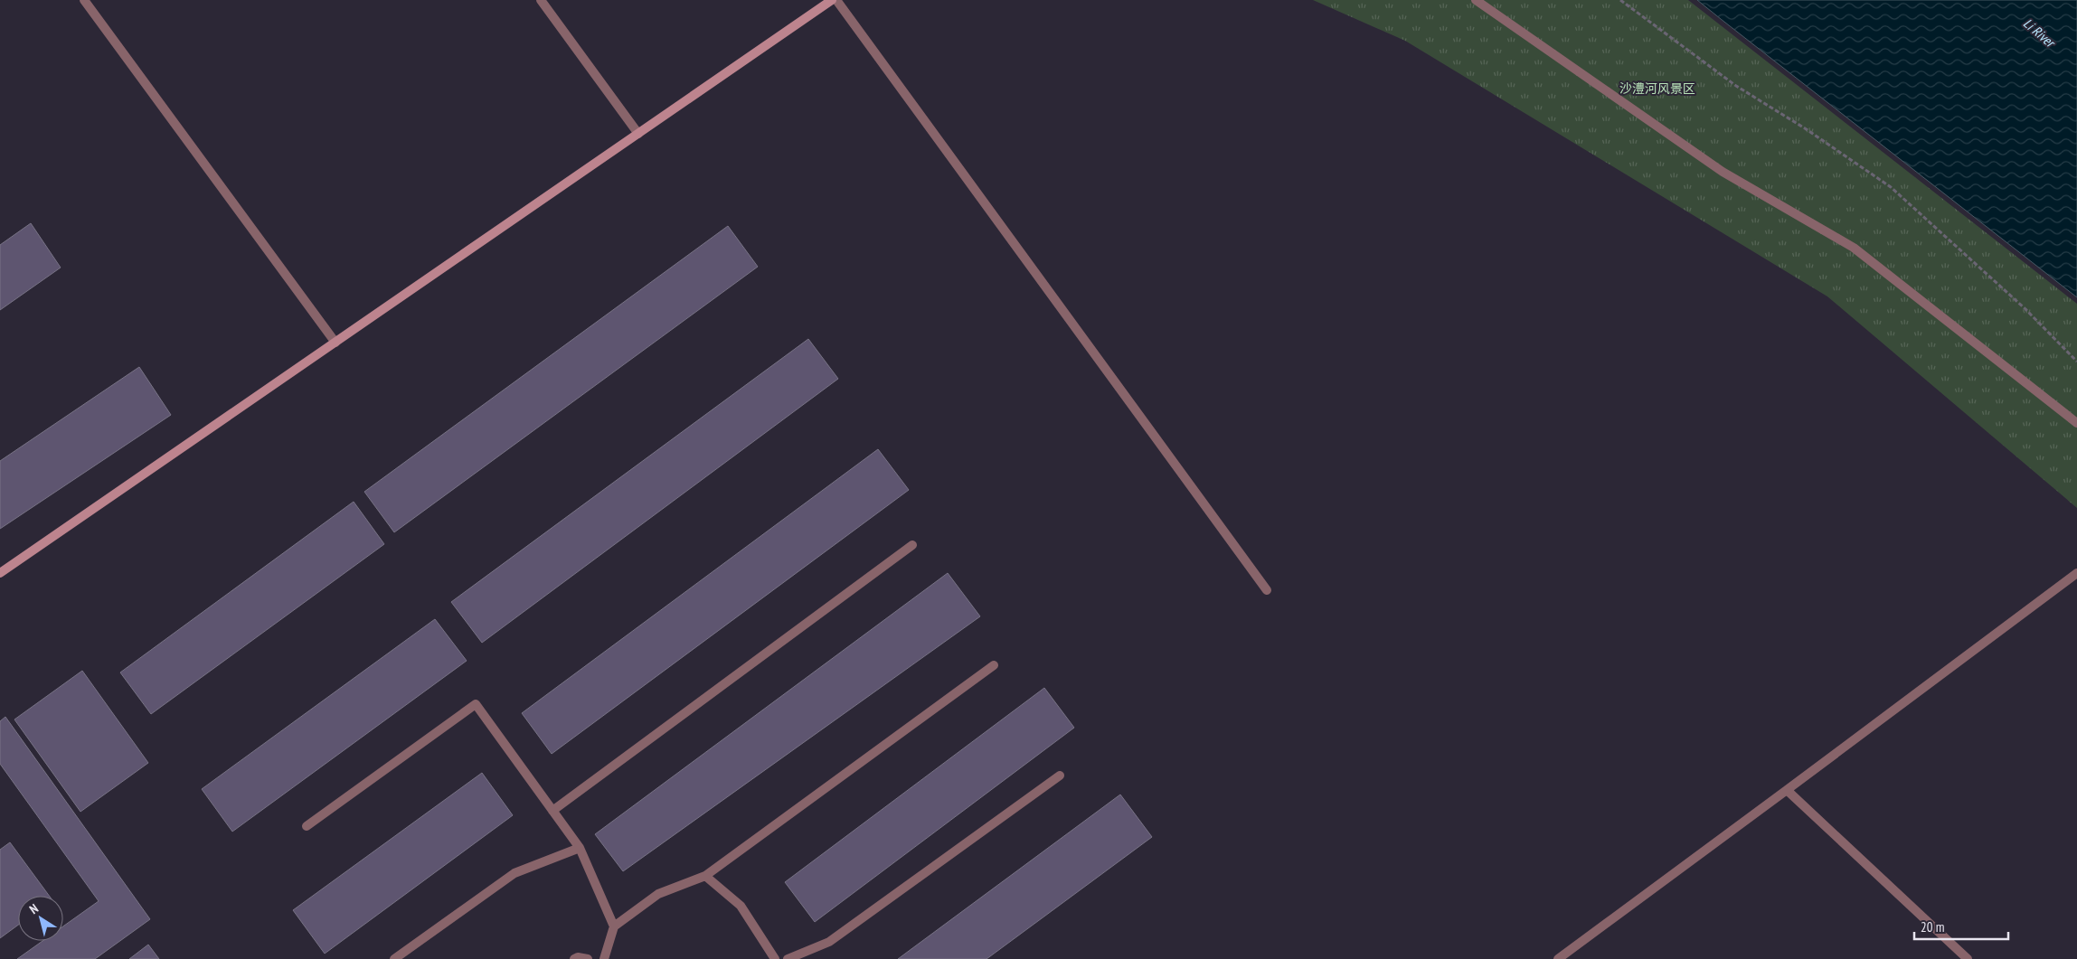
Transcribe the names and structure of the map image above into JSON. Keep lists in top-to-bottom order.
{
  "water": ["Li River"],
  "parks": ["沙澧河风景区"],
  "scale_bar": "20 m",
  "north": "top left"
}
